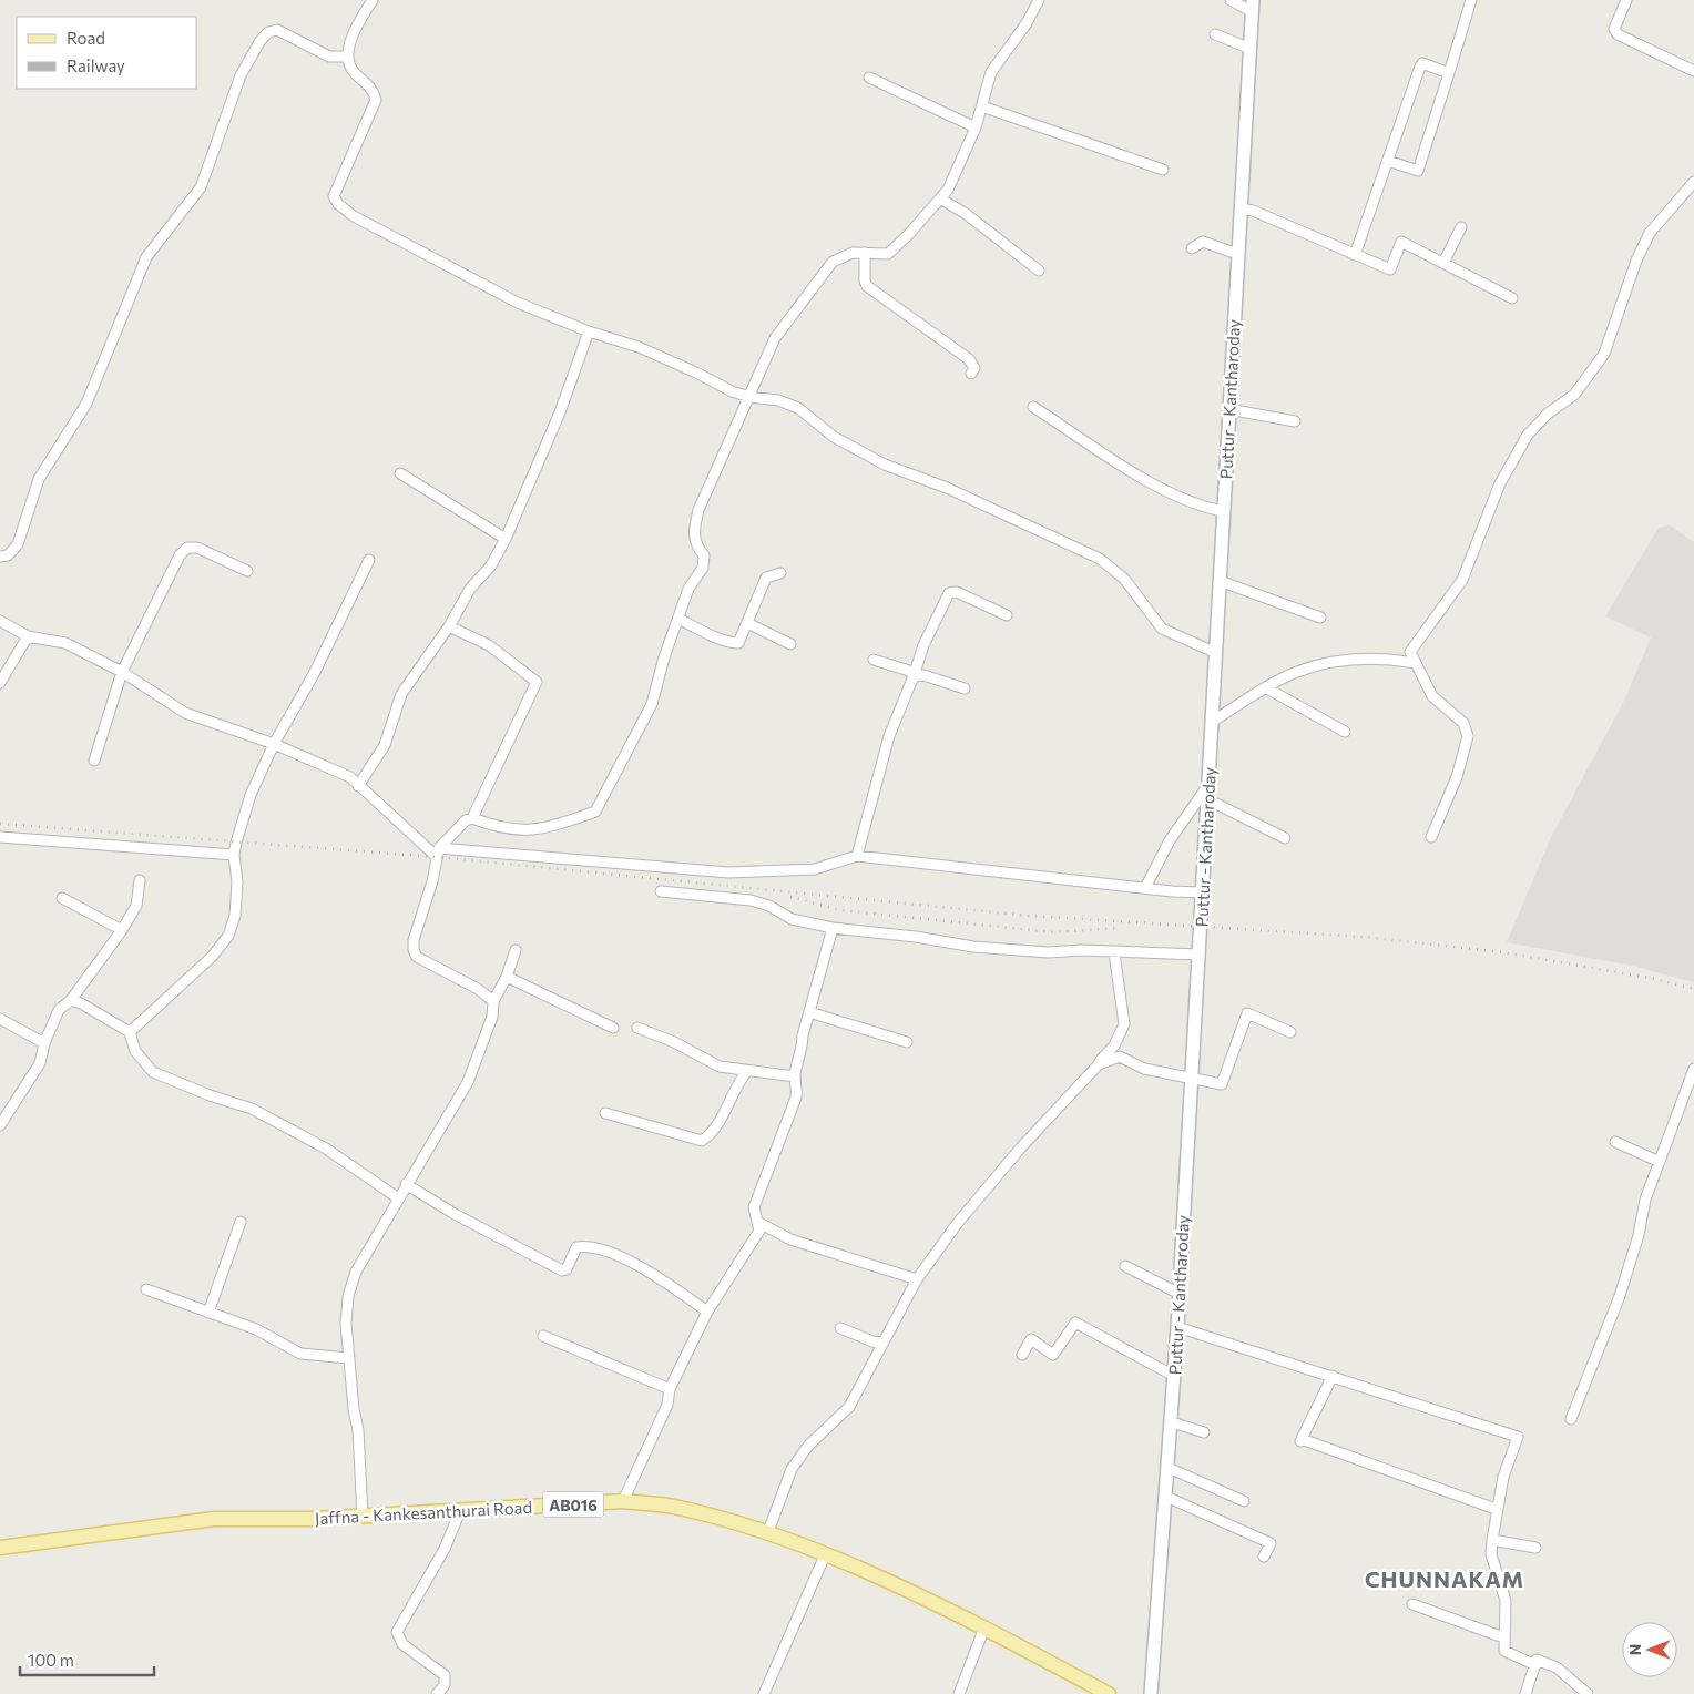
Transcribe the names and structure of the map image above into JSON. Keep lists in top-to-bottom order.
{
  "streets": {
    "main road": ["Puttur - Kantharoday", "AB016", "Jaffna - Kankesanthurai Road"]
  },
  "districts": ["CHUNNAKAM"],
  "legend": ["Road", "Railway"],
  "scale_bar": "100 m",
  "north": "left"
}
